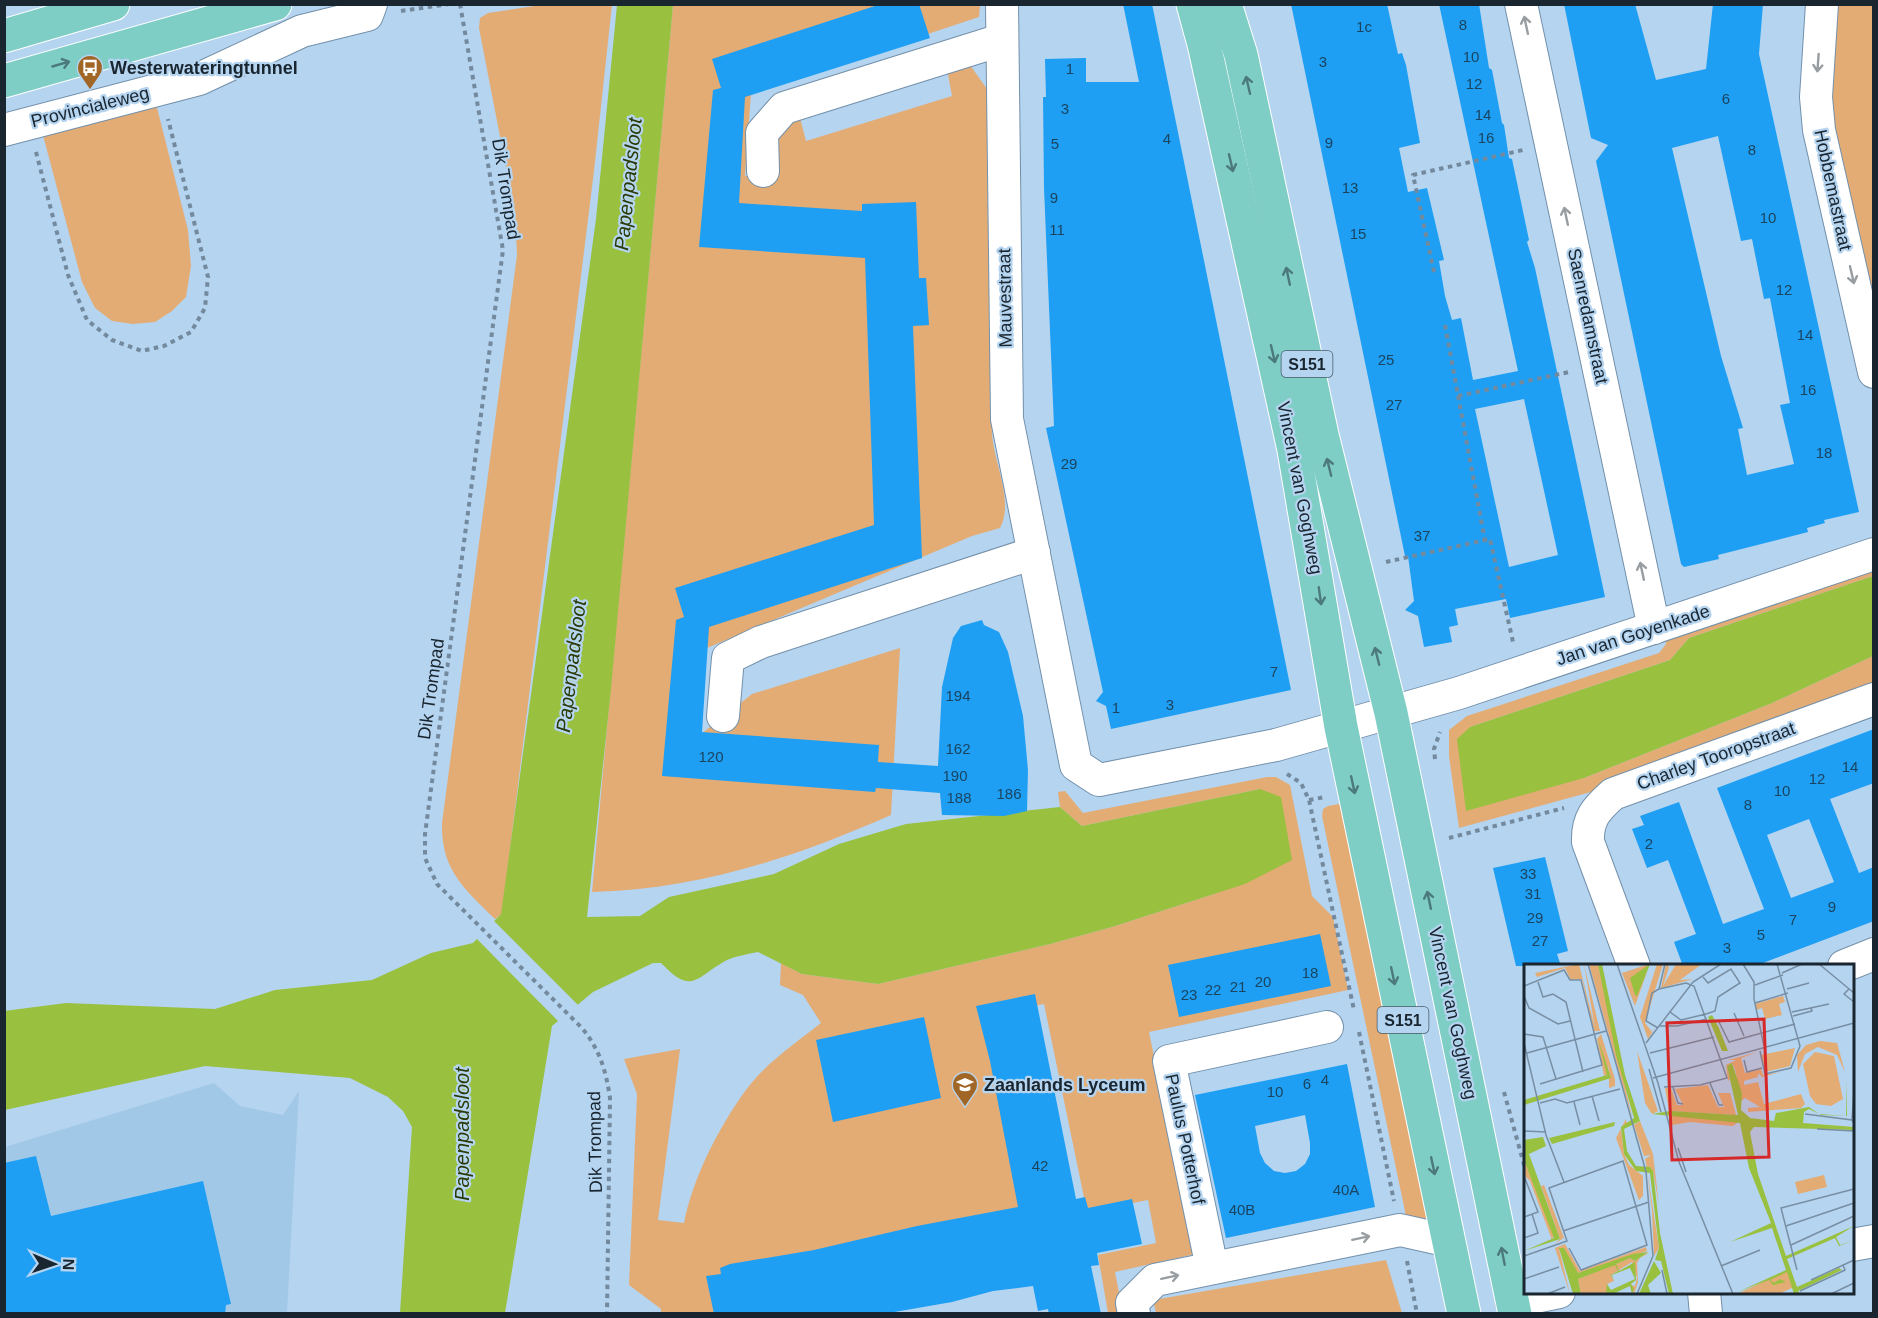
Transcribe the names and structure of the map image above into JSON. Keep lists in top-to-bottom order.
{
  "streets": {
    "main road": ["S151", "Vincent van Goghweg"],
    "street": [
      "Provincialeweg",
      "Hobbemastraat",
      "Mauvestraat",
      "Saenredamstraat",
      "Jan van Goyenkade",
      "Charley Tooropstraat",
      "Paulus Potterhof"
    ],
    "path": ["Dik Trompad"]
  },
  "crossings": [
    ["Mauvestraat", "Vincent van Goghweg"],
    ["Saenredamstraat", "Jan van Goyenkade"],
    ["Vincent van Goghweg", "Jan van Goyenkade"]
  ],
  "one_way": ["Hobbemastraat", "Saenredamstraat"],
  "water": ["Papenpadsloot"],
  "places": {
    "bus stop": ["Westerwateringtunnel"],
    "school or university": ["Zaanlands Lyceum"]
  },
  "house_numbers": [
    "8",
    "1c",
    "10",
    "3",
    "1",
    "12",
    "6",
    "3",
    "14",
    "16",
    "4",
    "9",
    "5",
    "8",
    "13",
    "9",
    "10",
    "11",
    "15",
    "12",
    "14",
    "25",
    "16",
    "27",
    "18",
    "29",
    "37",
    "7",
    "194",
    "3",
    "1",
    "162",
    "120",
    "14",
    "190",
    "12",
    "10",
    "186",
    "188",
    "8",
    "2",
    "33",
    "31",
    "9",
    "29",
    "7",
    "5",
    "27",
    "3",
    "18",
    "20",
    "21",
    "22",
    "23",
    "4",
    "6",
    "10",
    "42",
    "40A",
    "40B"
  ],
  "north": "right"
}
